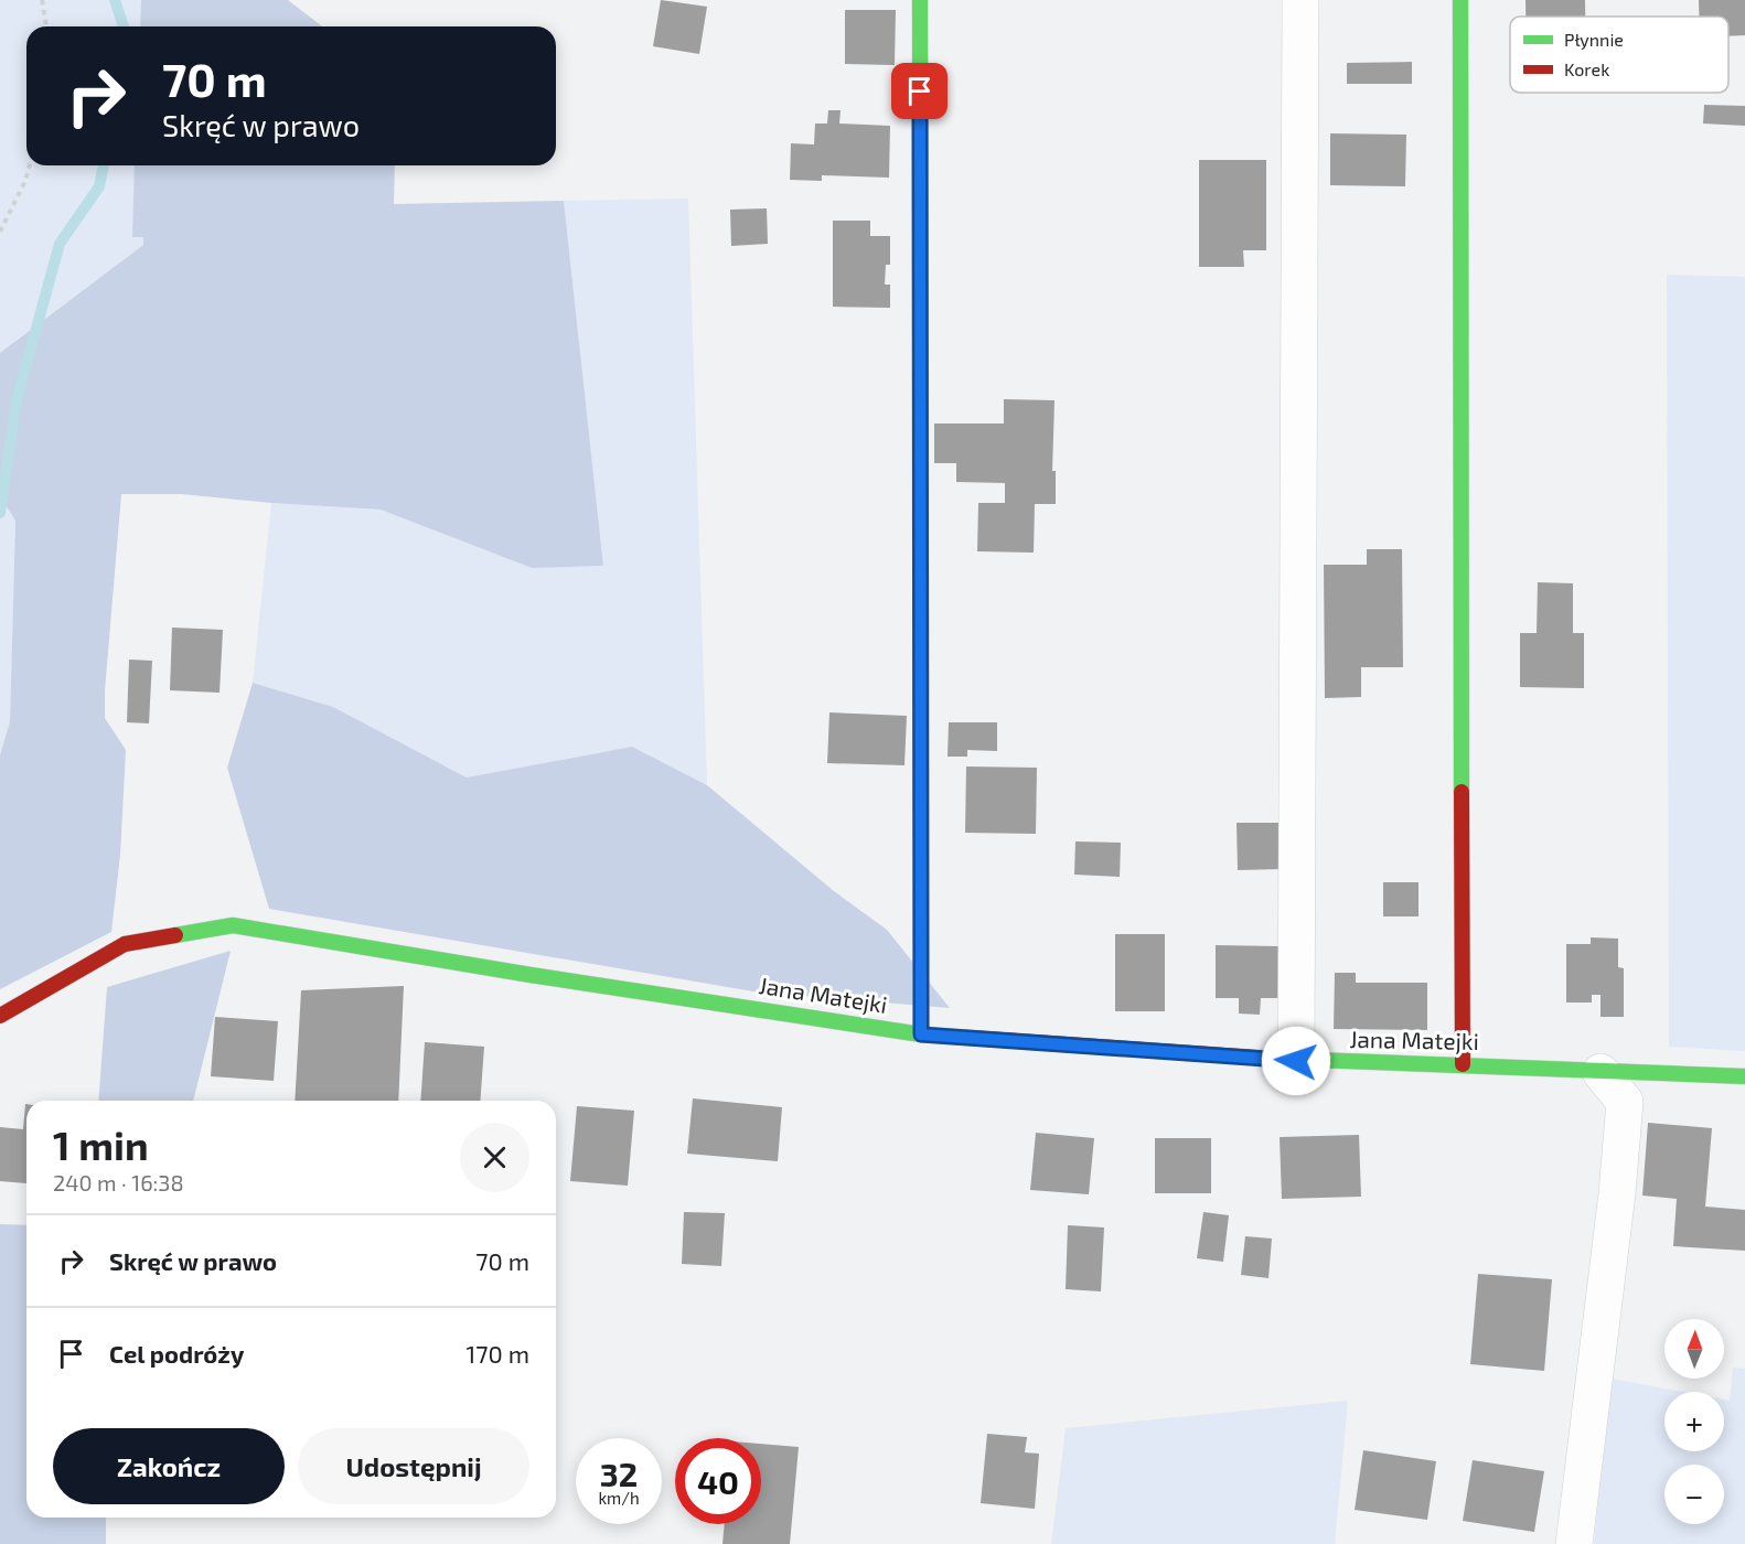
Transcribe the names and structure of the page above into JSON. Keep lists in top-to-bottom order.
{
  "streets": {
    "street": ["Jana Matejki"]
  },
  "legend": ["Płynnie", "Korek"],
  "north": "top",
  "page": {
    "turn": ["70 m", "Skręć w prawo"],
    "heading": ["1 min", "240 m · 16:38"],
    "list": [
      {
        "name": "Skręć w prawo",
        "value": "70 m"
      },
      {
        "name": "Cel podróży",
        "value": "170 m"
      }
    ],
    "map_buttons": ["+", "−"],
    "buttons": ["Zakończ", "Udostępnij"],
    "speed": "32 km/h",
    "limit": "40"
  }
}
